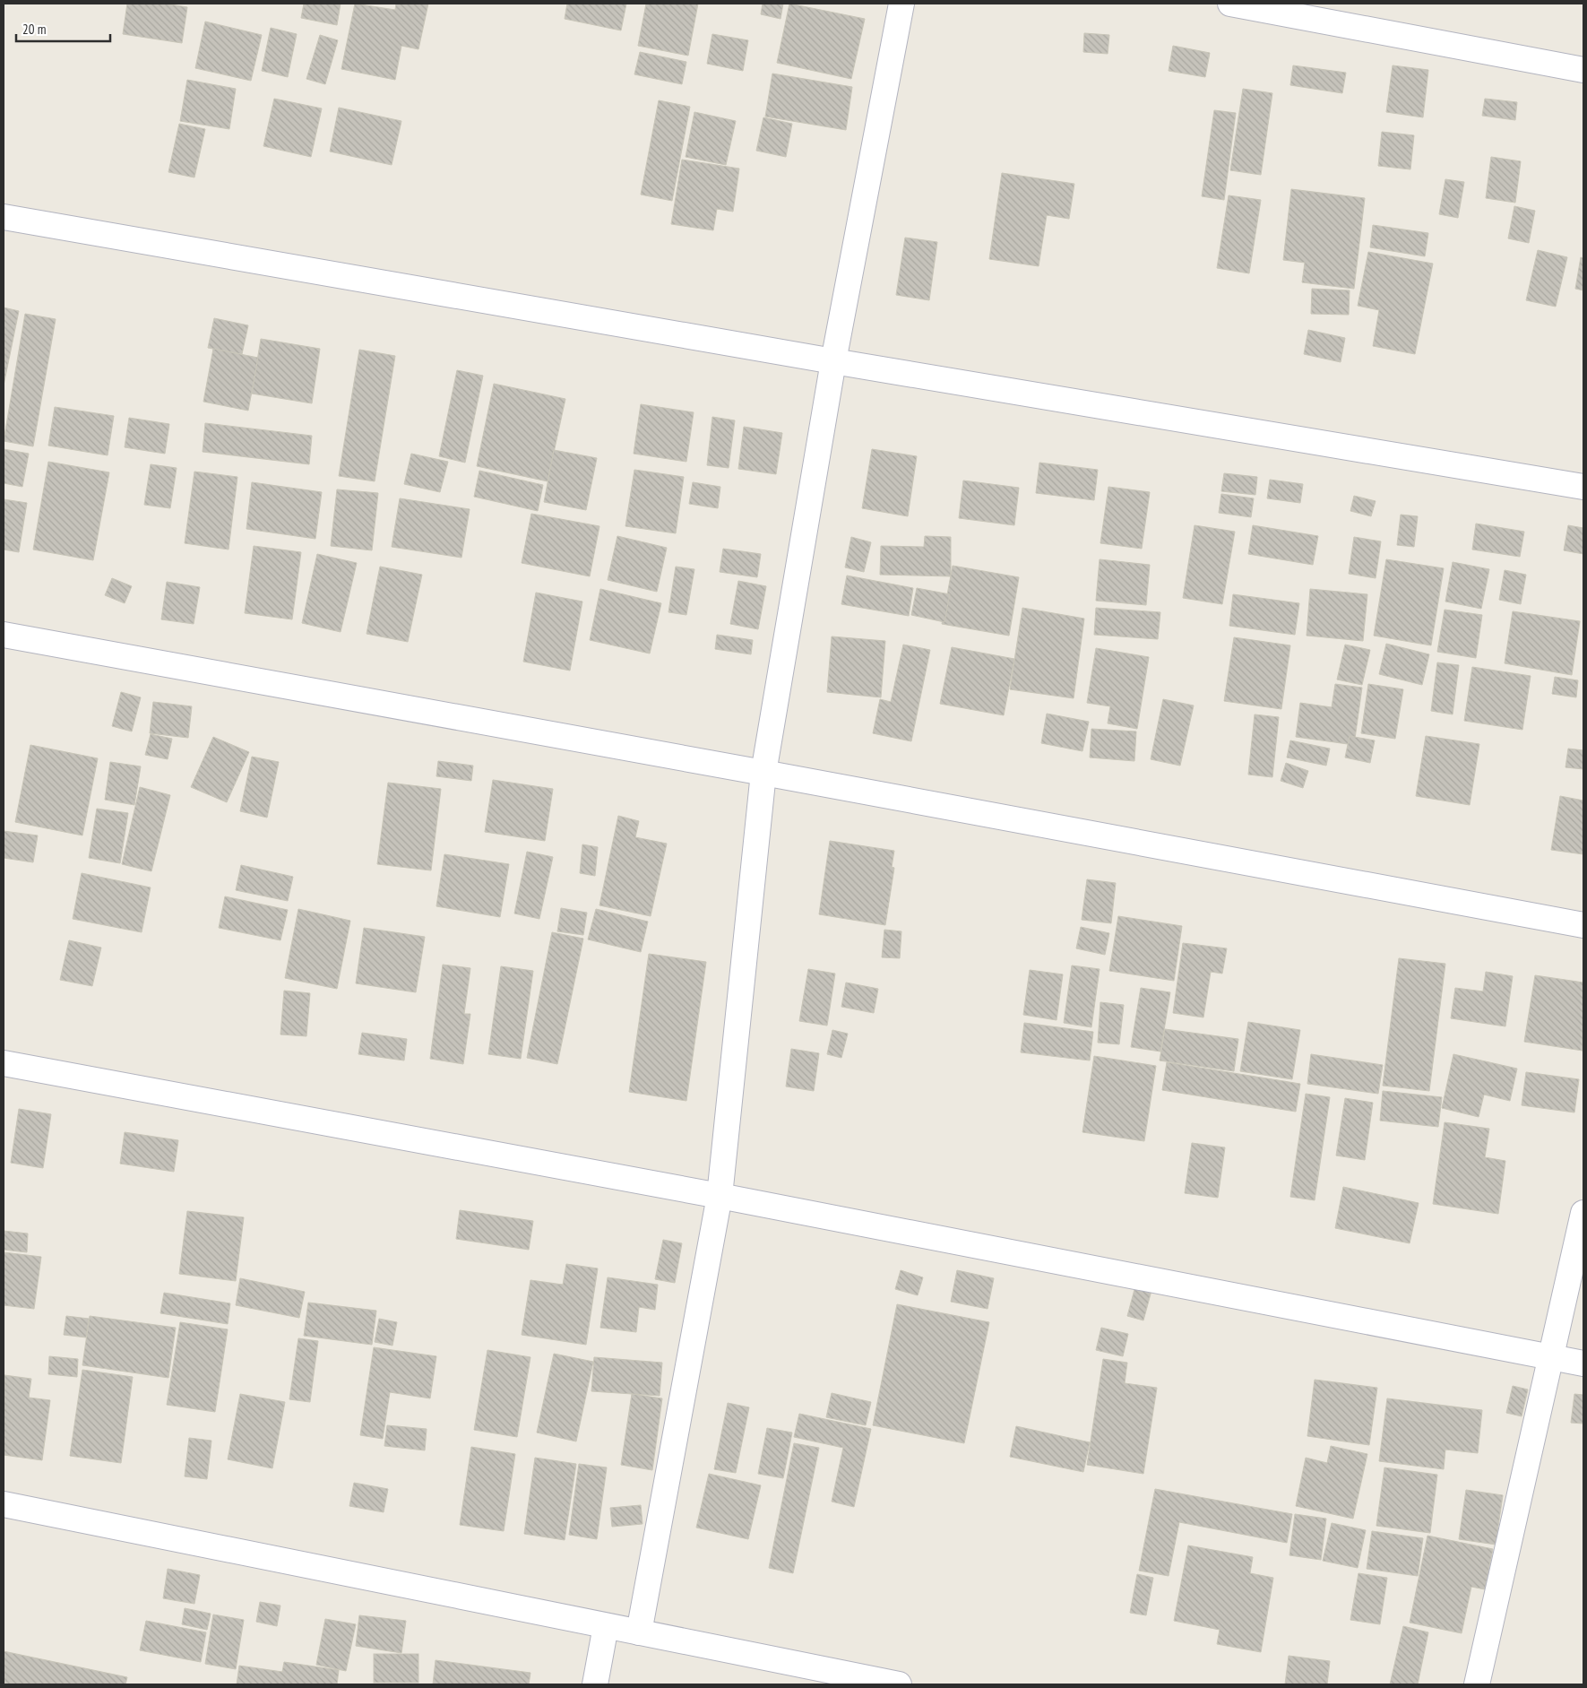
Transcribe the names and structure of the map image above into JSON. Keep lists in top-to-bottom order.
{
  "scale_bar": "20 m"
}
